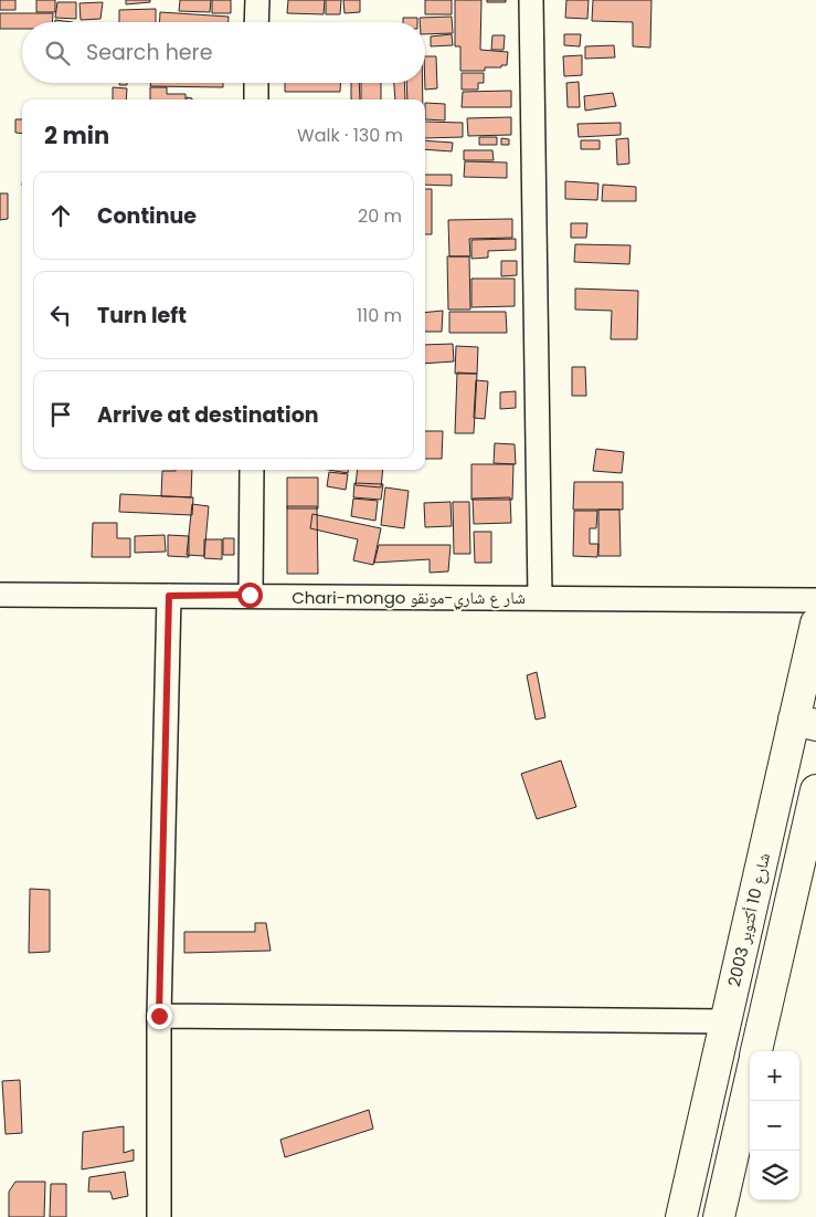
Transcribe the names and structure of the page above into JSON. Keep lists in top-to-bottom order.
{
  "streets": {
    "highway": ["شارع 10 أكتوبر 2003"],
    "street": ["Chari-mongo شار ع شاري-مونقو"]
  },
  "page": {
    "search": "Search here",
    "heading": ["2 min", "Walk · 130 m"],
    "list": [
      ["Continue", "20 m"],
      ["Turn left", "110 m"],
      "Arrive at destination"
    ],
    "map_buttons": ["+", "−"]
  }
}
